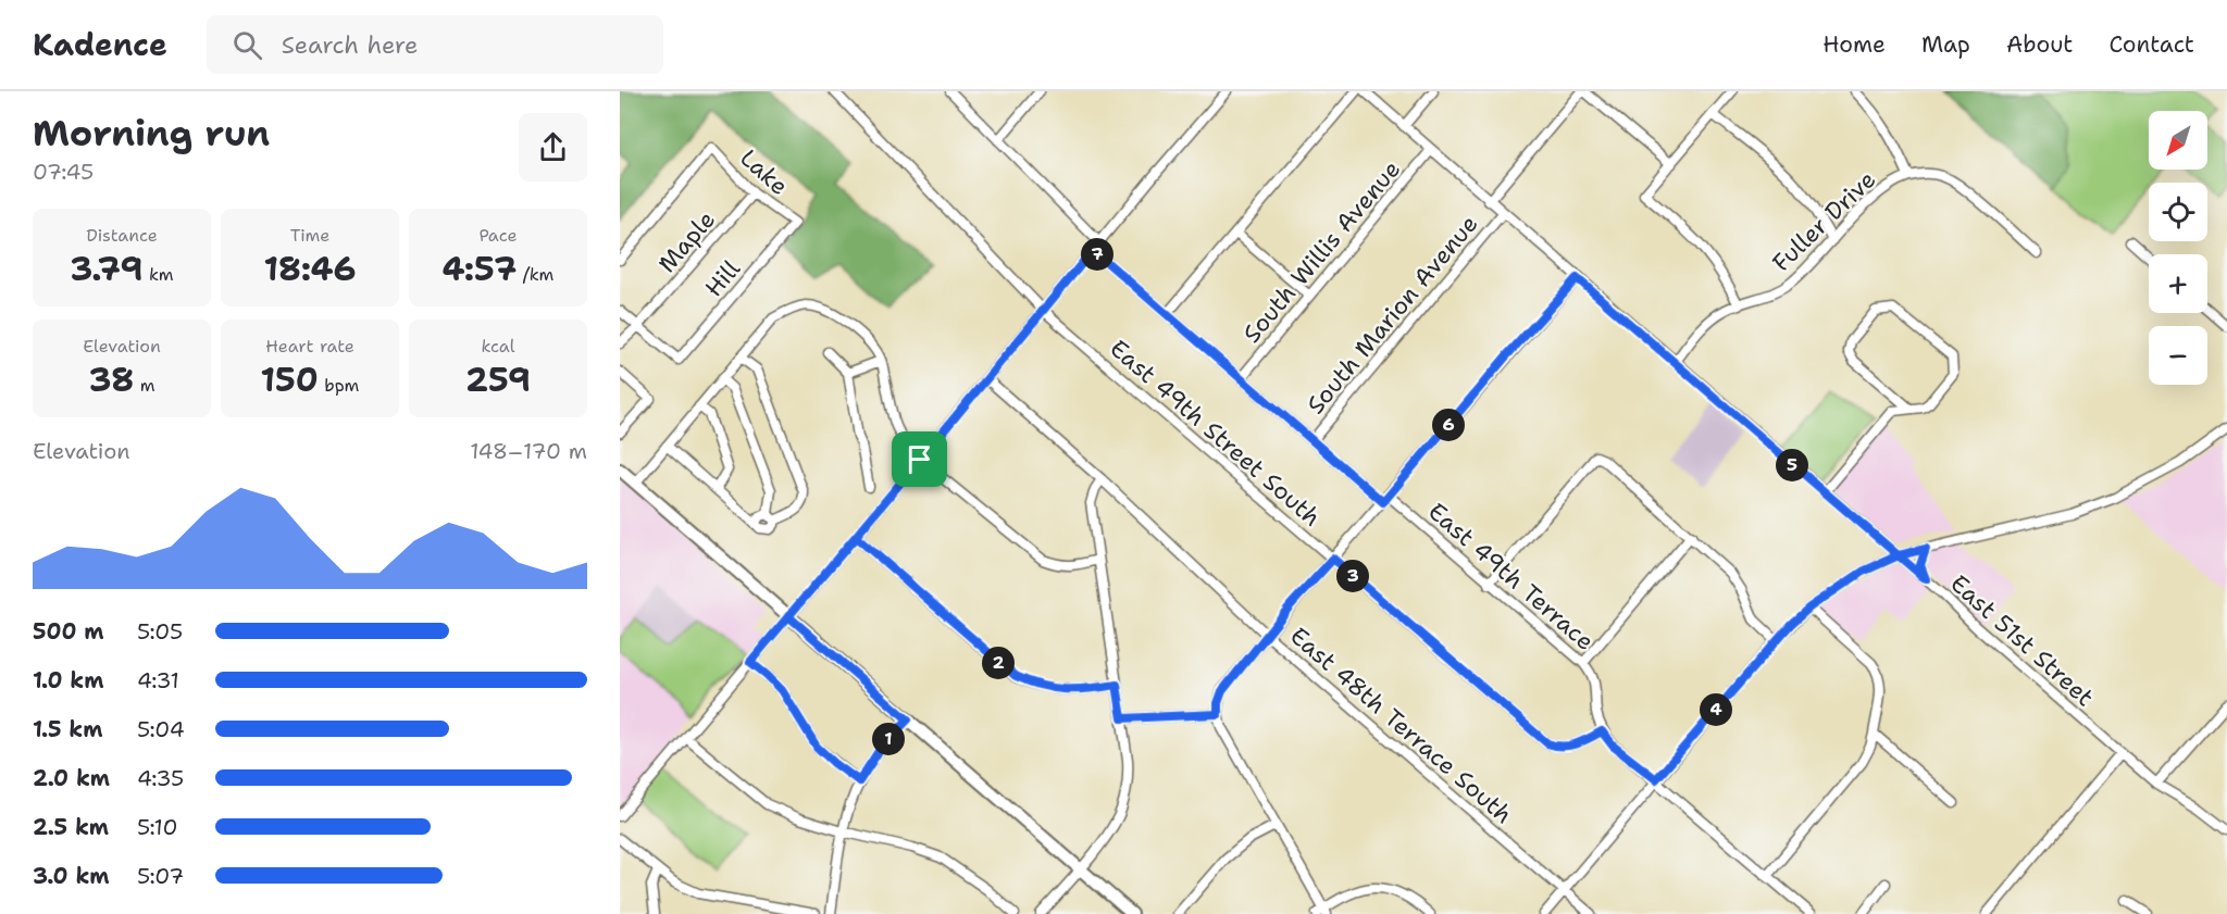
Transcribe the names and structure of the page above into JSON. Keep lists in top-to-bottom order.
{
  "streets": {
    "street": [
      "Lake",
      "Fuller Drive",
      "Maple",
      "South Willis Avenue",
      "Hill",
      "South Marion Avenue",
      "East 49th Street South",
      "East 49th Terrace",
      "East 51st Street",
      "East 48th Terrace South"
    ]
  },
  "crossings": [
    ["Lake", "Maple"],
    ["Lake", "Hill"],
    ["Fuller Drive", "East 51st Street"],
    ["Maple", "Hill"],
    ["South Willis Avenue", "East 49th Terrace"],
    ["South Marion Avenue", "East 49th Terrace"],
    ["South Marion Avenue", "East 51st Street"],
    ["East 49th Street South", "East 49th Terrace"]
  ],
  "north": "bottom left",
  "page": {
    "header": "Kadence",
    "search": "Search here",
    "nav": [
      "Home",
      "Map",
      "About",
      "Contact"
    ],
    "heading": ["Morning run", "07:45"],
    "map_buttons": ["+", "−"],
    "stats": [
      ["Distance", "3.79 km"],
      ["Time", "18:46"],
      ["Pace", "4:57 /km"],
      ["Elevation", "38 m"],
      ["Heart rate", "150 bpm"],
      ["kcal", "259"]
    ],
    "pins": [
      "7",
      "6",
      "5",
      "3",
      "2",
      "4",
      "1"
    ],
    "chart": ["Elevation", "148–170 m"],
    "list": [
      {
        "name": "500 m",
        "note": "5:05"
      },
      {
        "name": "1.0 km",
        "note": "4:31"
      },
      {
        "name": "1.5 km",
        "note": "5:04"
      },
      {
        "name": "2.0 km",
        "note": "4:35"
      },
      {
        "name": "2.5 km",
        "note": "5:10"
      },
      {
        "name": "3.0 km",
        "note": "5:07"
      }
    ]
  }
}
